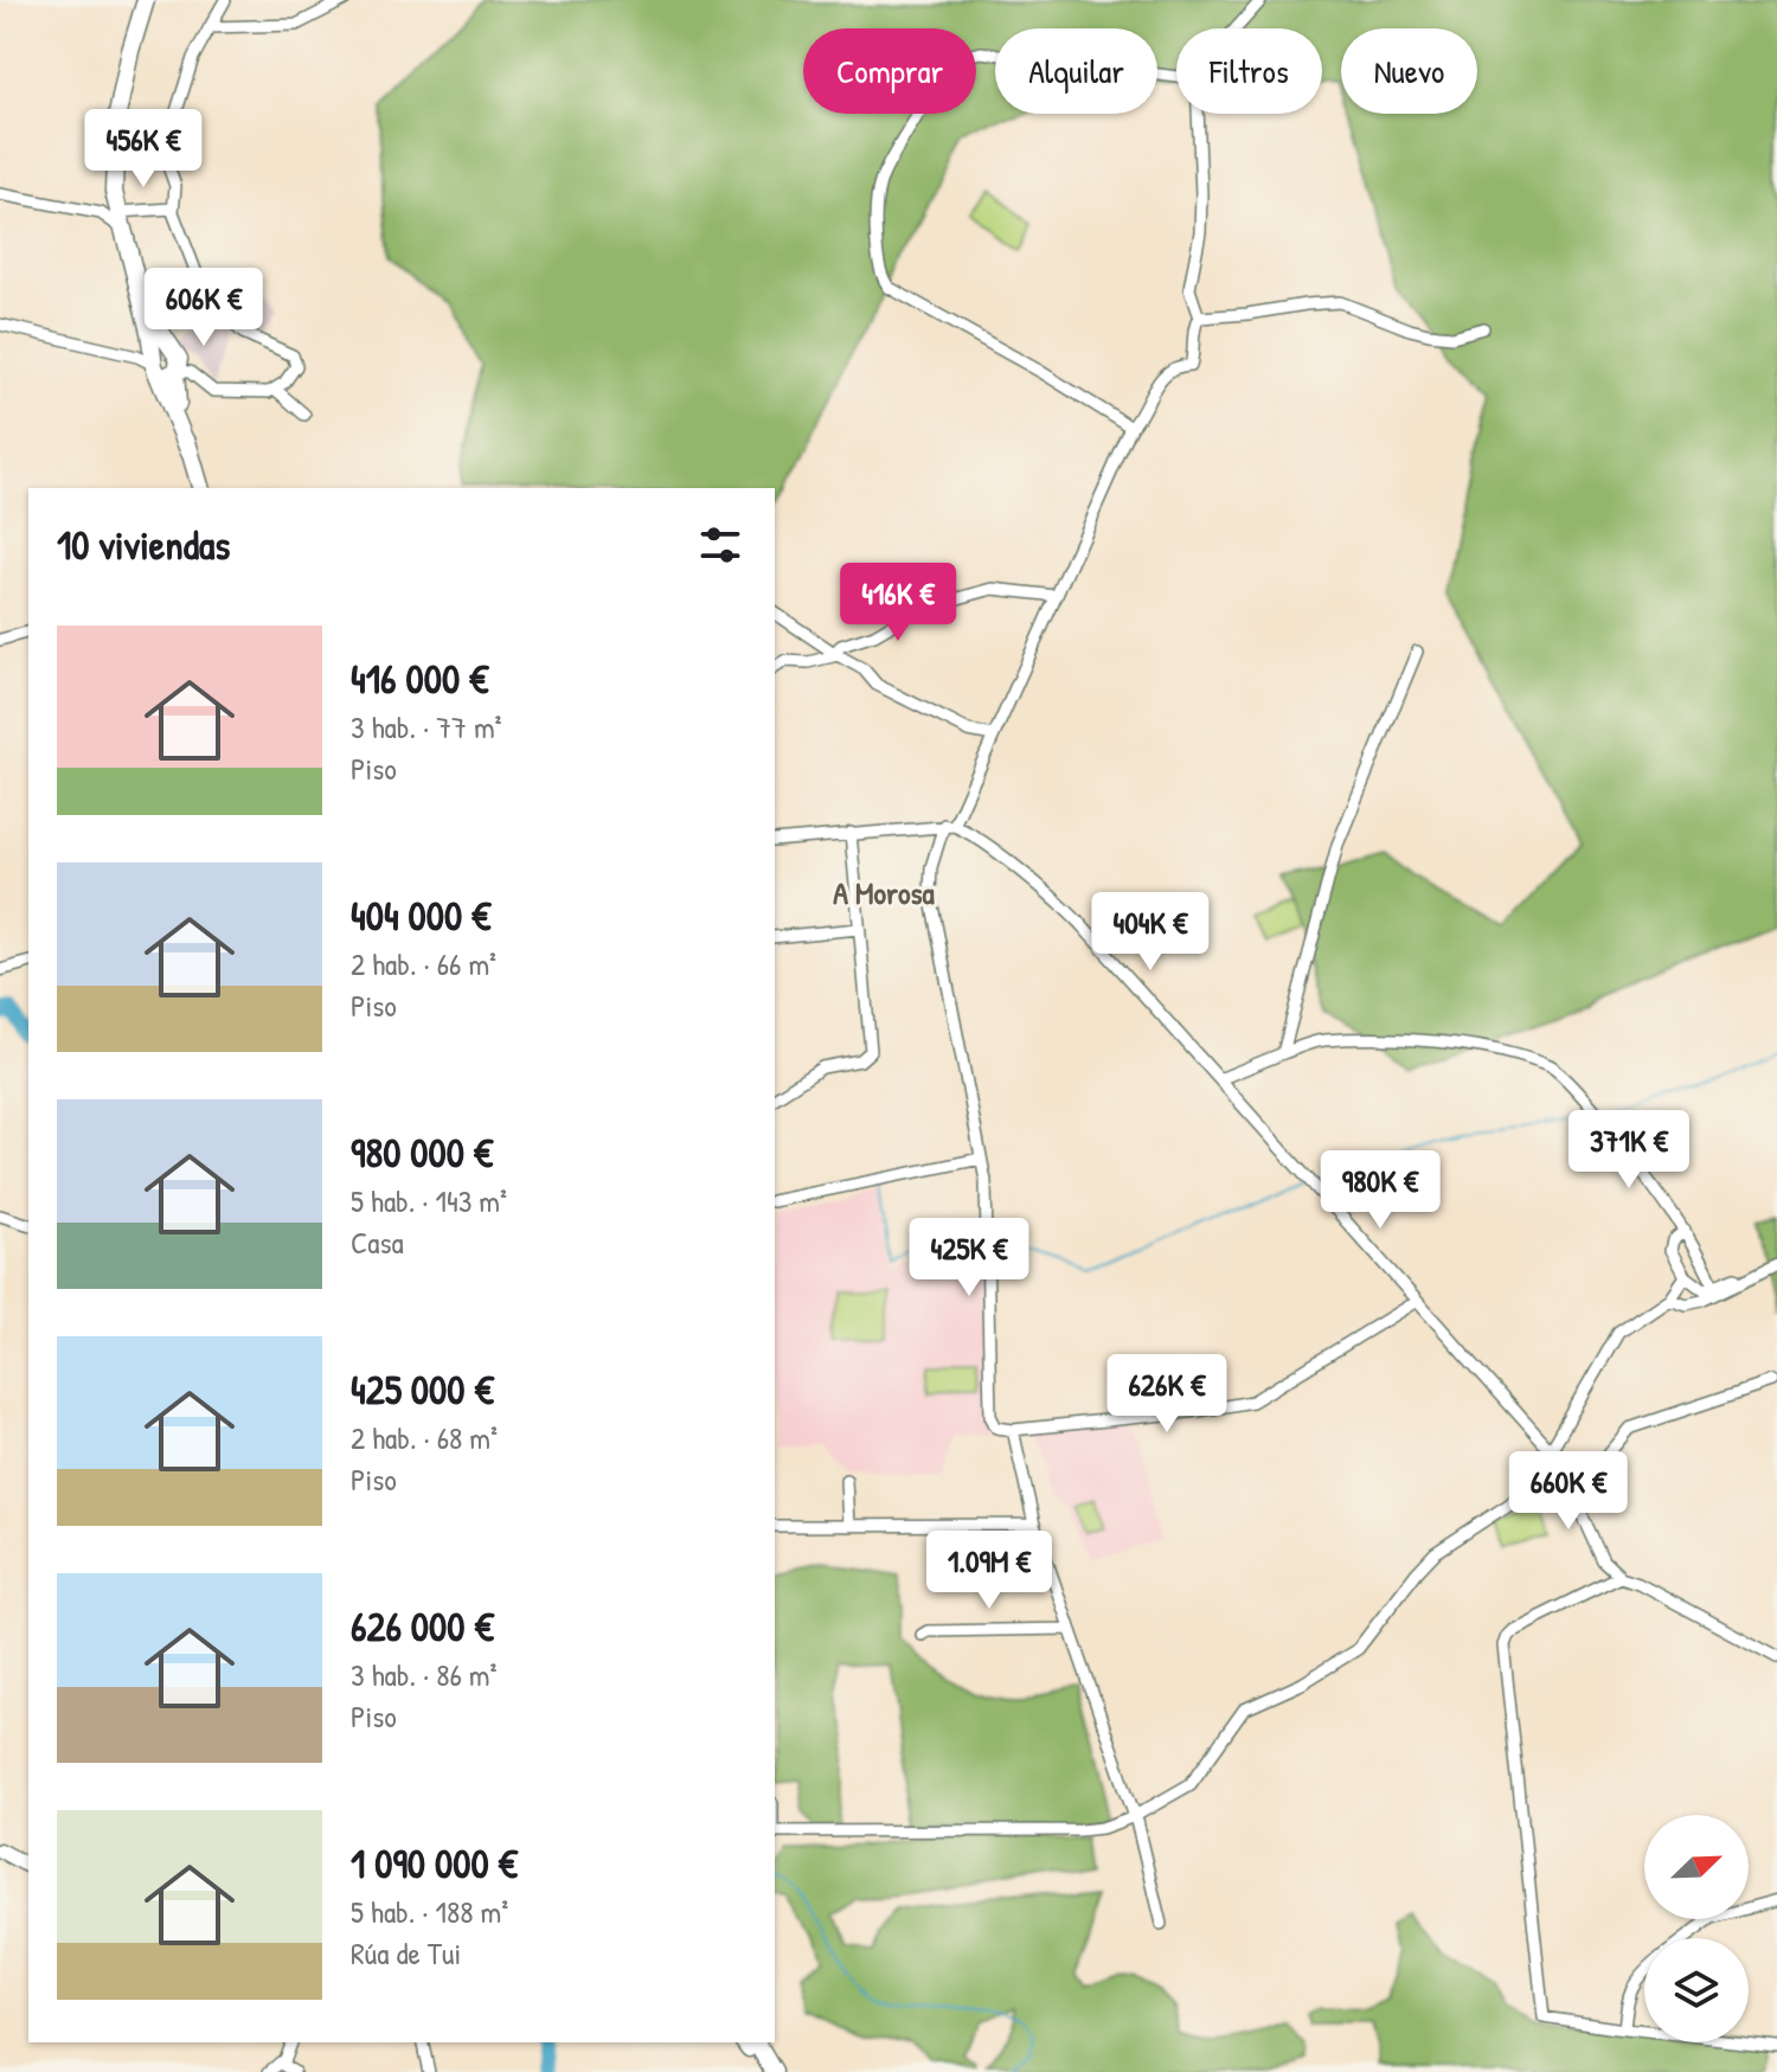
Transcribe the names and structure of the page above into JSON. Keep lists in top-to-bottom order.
{
  "districts": ["A Morosa"],
  "north": "top right",
  "page": {
    "chip": [
      "Comprar",
      "Alquilar",
      "Filtros",
      "Nuevo"
    ],
    "price": [
      "456K €",
      "606K €",
      "416K €",
      "404K €",
      "371K €",
      "980K €",
      "425K €",
      "626K €",
      "660K €",
      "1.09M €"
    ],
    "heading": "10 viviendas",
    "list": [
      {
        "name": "416 000 €",
        "note": "3 hab. · 77 m² · Piso"
      },
      {
        "name": "404 000 €",
        "note": "2 hab. · 66 m² · Piso"
      },
      {
        "name": "980 000 €",
        "note": "5 hab. · 143 m² · Casa"
      },
      {
        "name": "425 000 €",
        "note": "2 hab. · 68 m² · Piso"
      },
      {
        "name": "626 000 €",
        "note": "3 hab. · 86 m² · Piso"
      },
      {
        "name": "1 090 000 €",
        "note": "5 hab. · 188 m² · Rúa de Tui"
      }
    ]
  }
}
